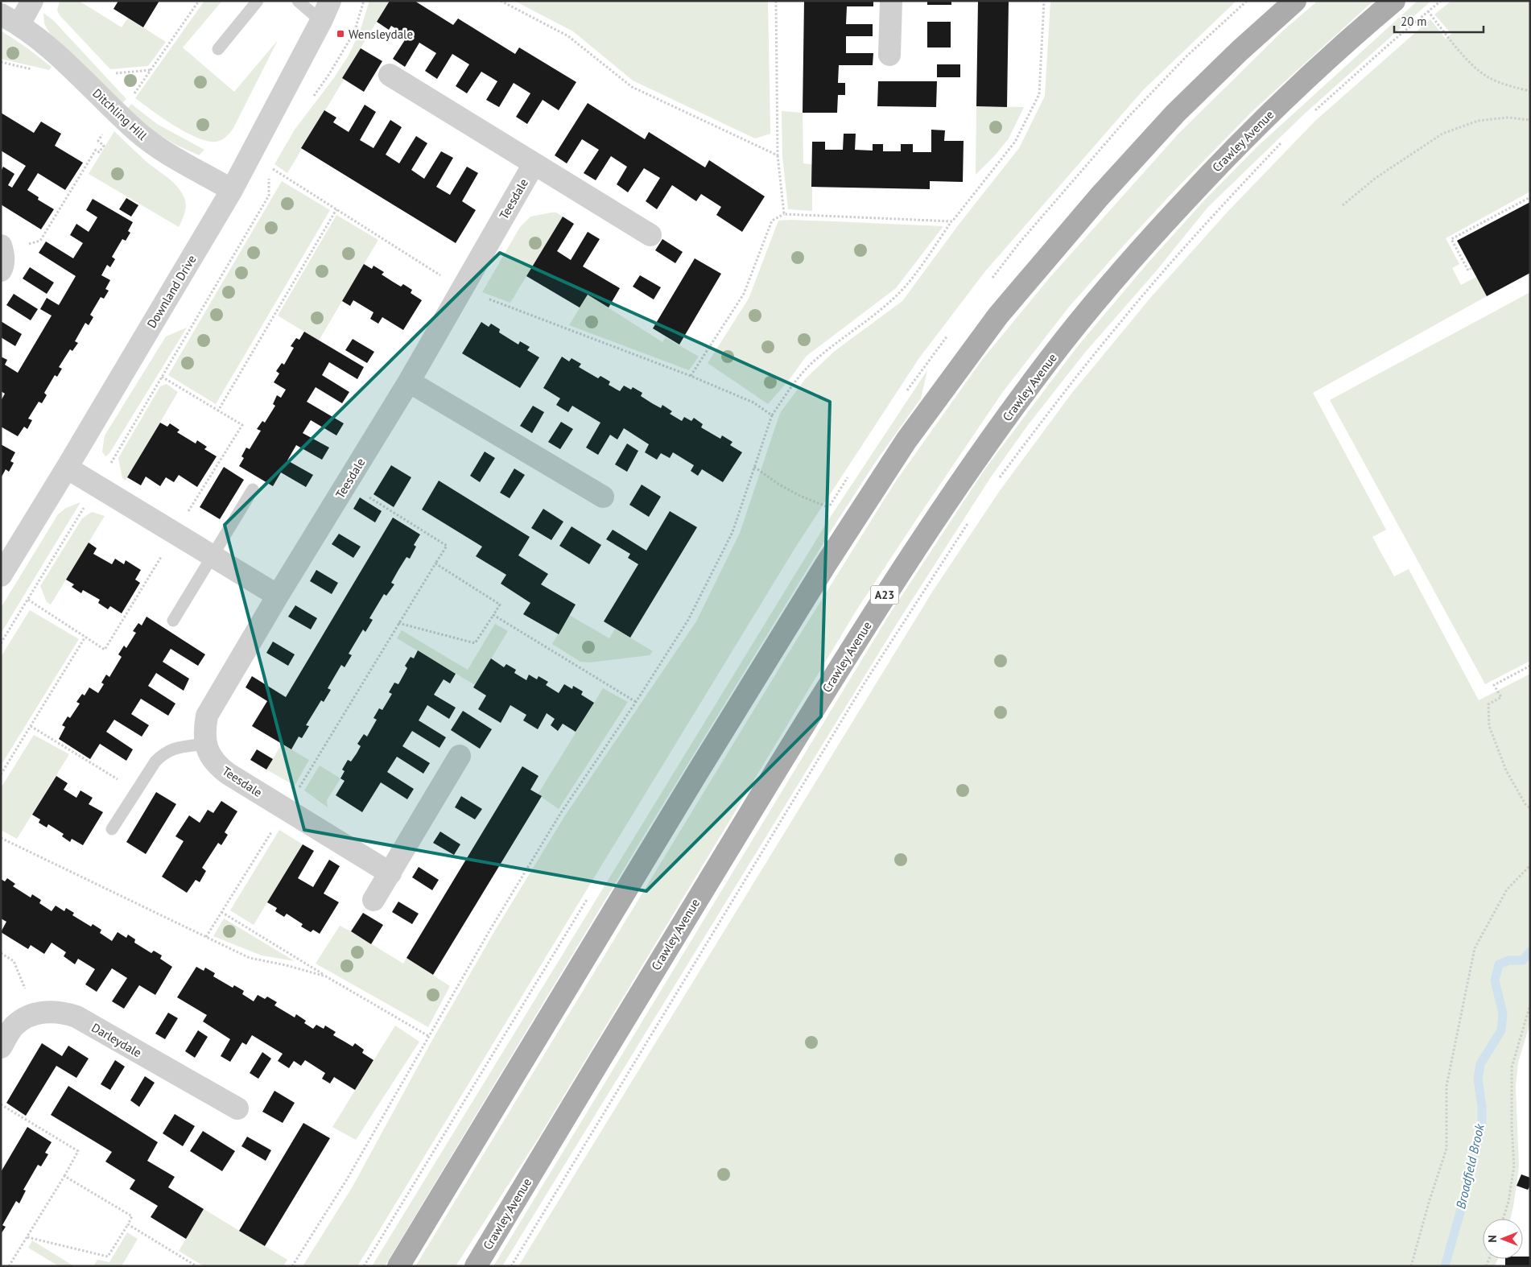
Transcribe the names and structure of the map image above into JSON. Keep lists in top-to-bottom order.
{
  "streets": {
    "main road": ["Crawley Avenue", "A23"],
    "street": [
      "Ditchling Hill",
      "Teesdale",
      "Downland Drive",
      "Darleydale"
    ]
  },
  "crossings": [
    ["Ditchling Hill", "Downland Drive"]
  ],
  "water": ["Broadfield Brook"],
  "places": {
    "transit": ["Wensleydale"]
  },
  "scale_bar": "20 m",
  "north": "left"
}
